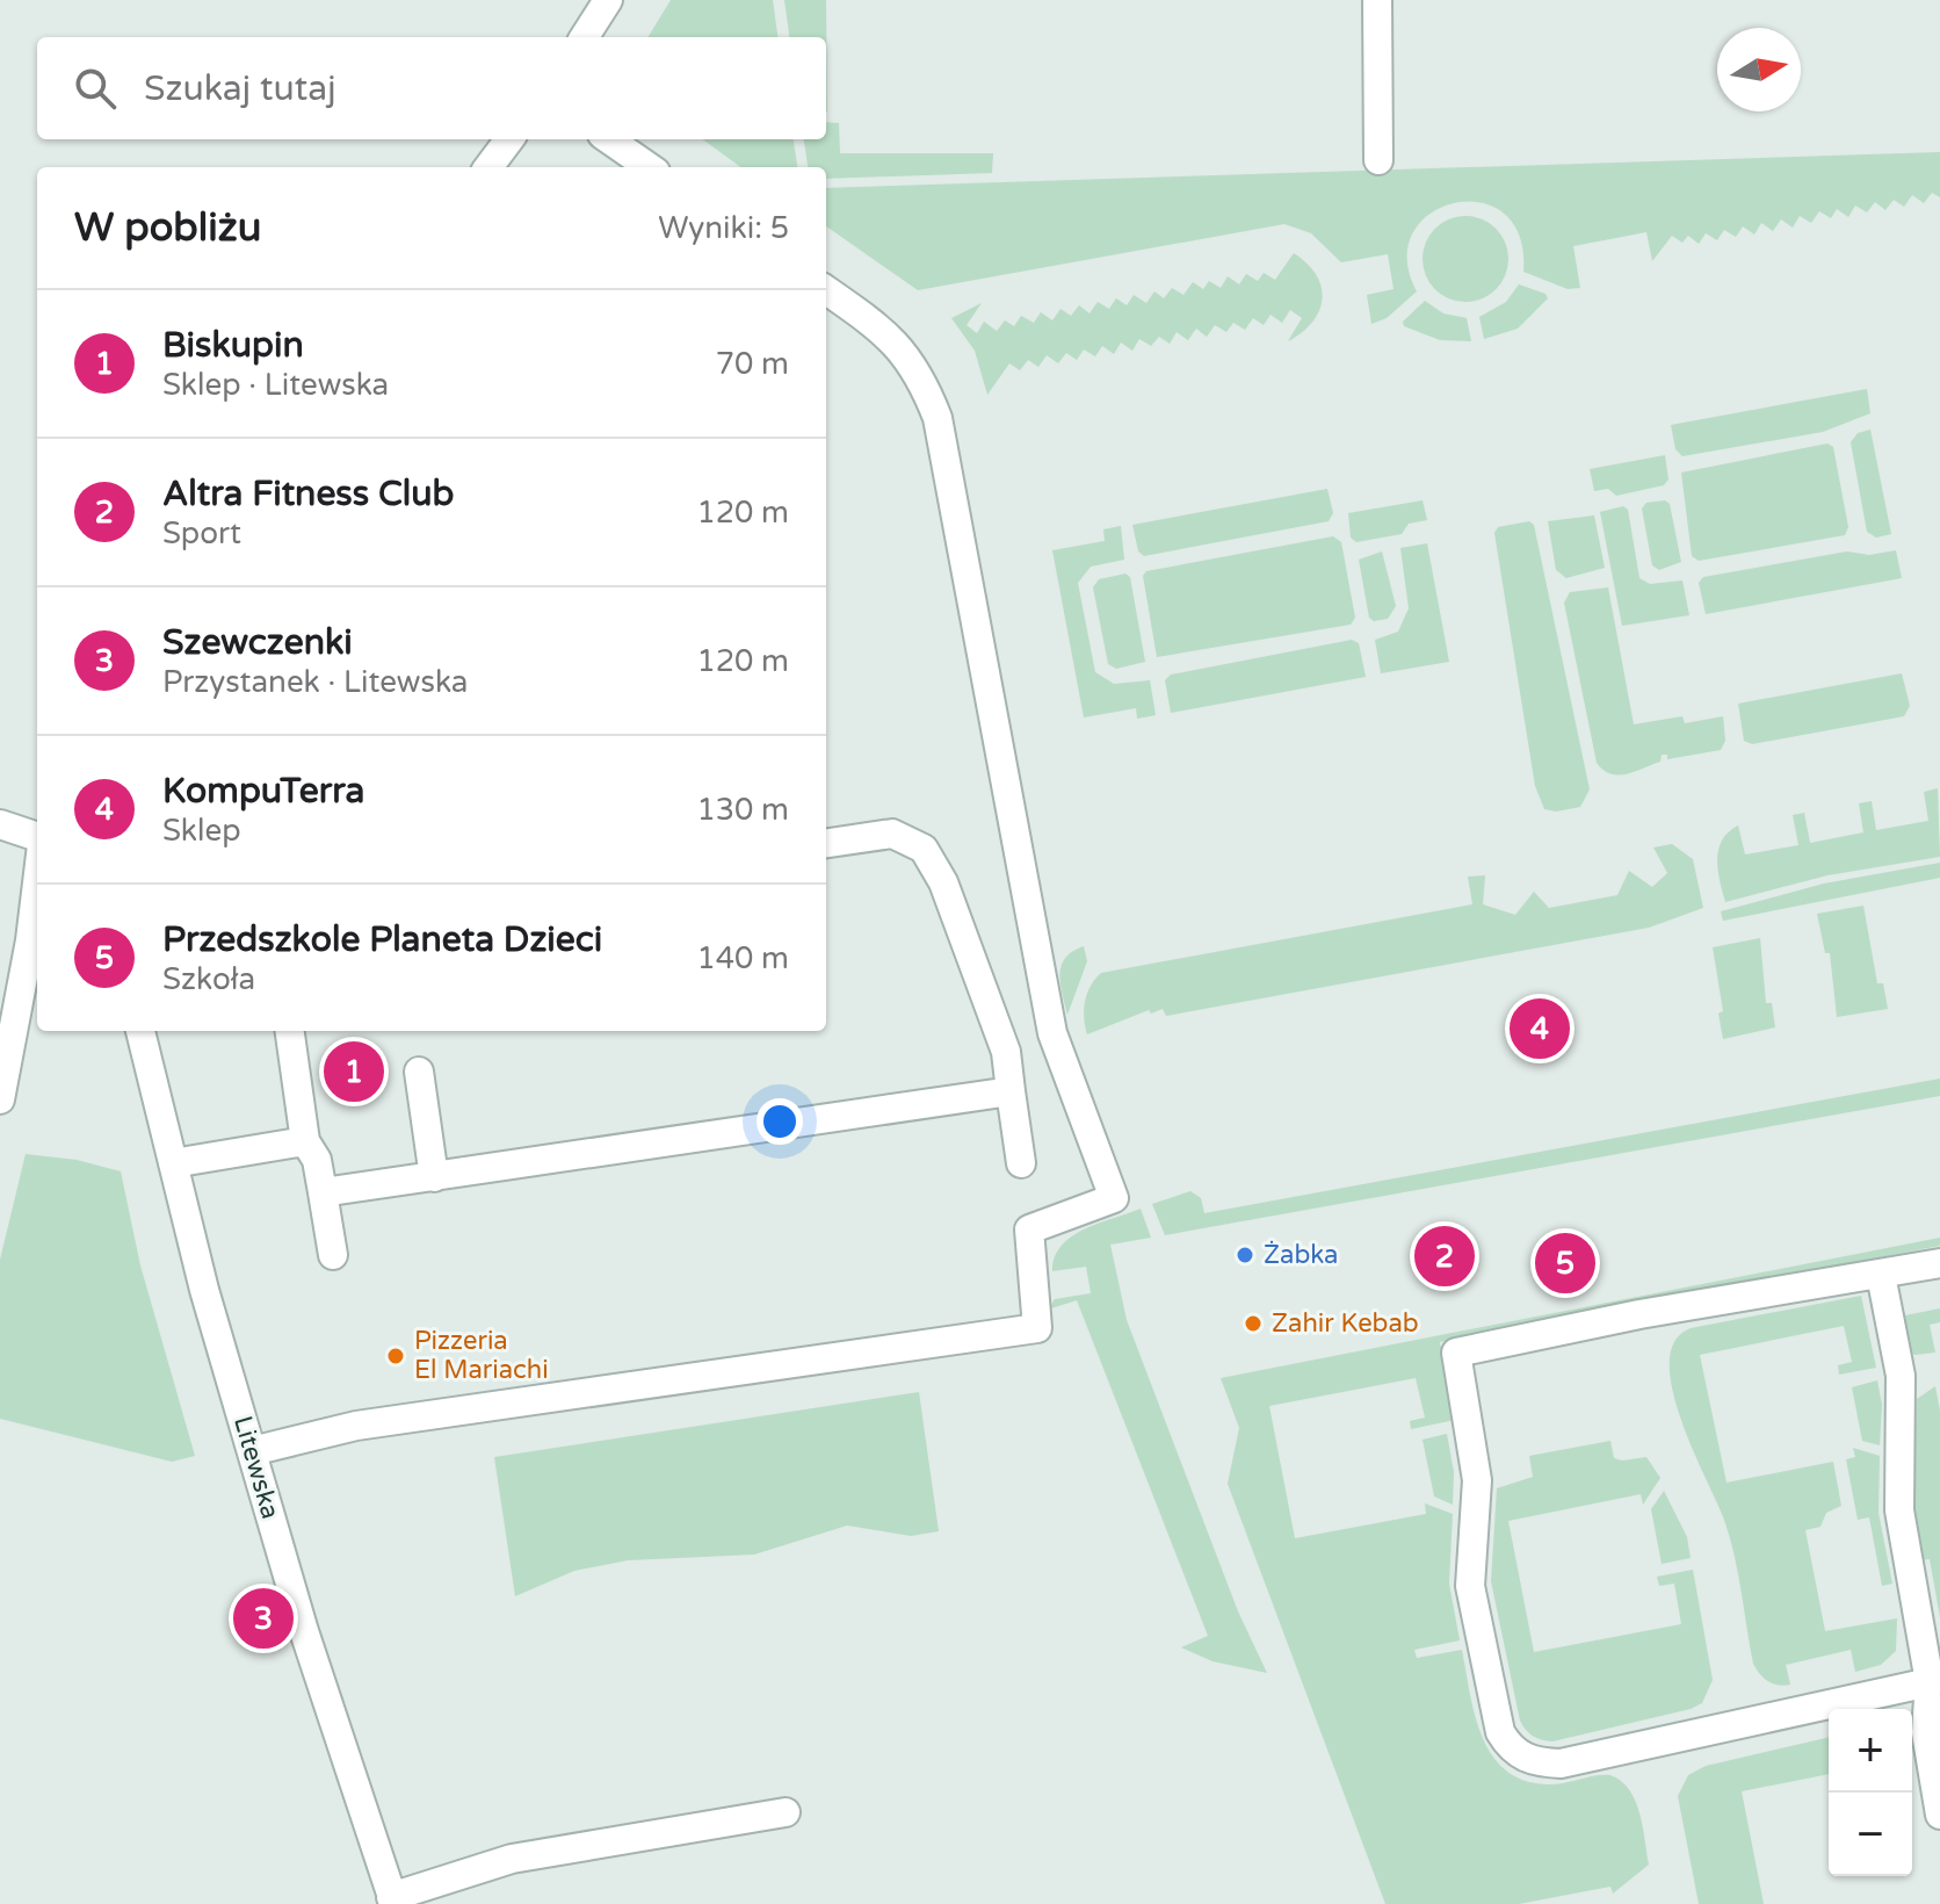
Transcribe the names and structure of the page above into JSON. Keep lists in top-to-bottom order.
{
  "streets": {
    "street": ["Litewska"]
  },
  "places": ["Żabka", "Zahir Kebab", "Pizzeria El Mariachi"],
  "north": "right",
  "page": {
    "search": "Szukaj tutaj",
    "heading": ["W pobliżu", "Wyniki: 5"],
    "list": [
      {
        "mark": "1",
        "name": "Biskupin",
        "note": "Sklep · Litewska",
        "value": "70 m"
      },
      {
        "mark": "2",
        "name": "Altra Fitness Club",
        "note": "Sport",
        "value": "120 m"
      },
      {
        "mark": "3",
        "name": "Szewczenki",
        "note": "Przystanek · Litewska",
        "value": "120 m"
      },
      {
        "mark": "4",
        "name": "KompuTerra",
        "note": "Sklep",
        "value": "130 m"
      },
      {
        "mark": "5",
        "name": "Przedszkole Planeta Dzieci",
        "note": "Szkoła",
        "value": "140 m"
      }
    ],
    "pins": [
      "4",
      "1",
      "2",
      "5",
      "3"
    ],
    "map_buttons": ["+", "−"]
  }
}
